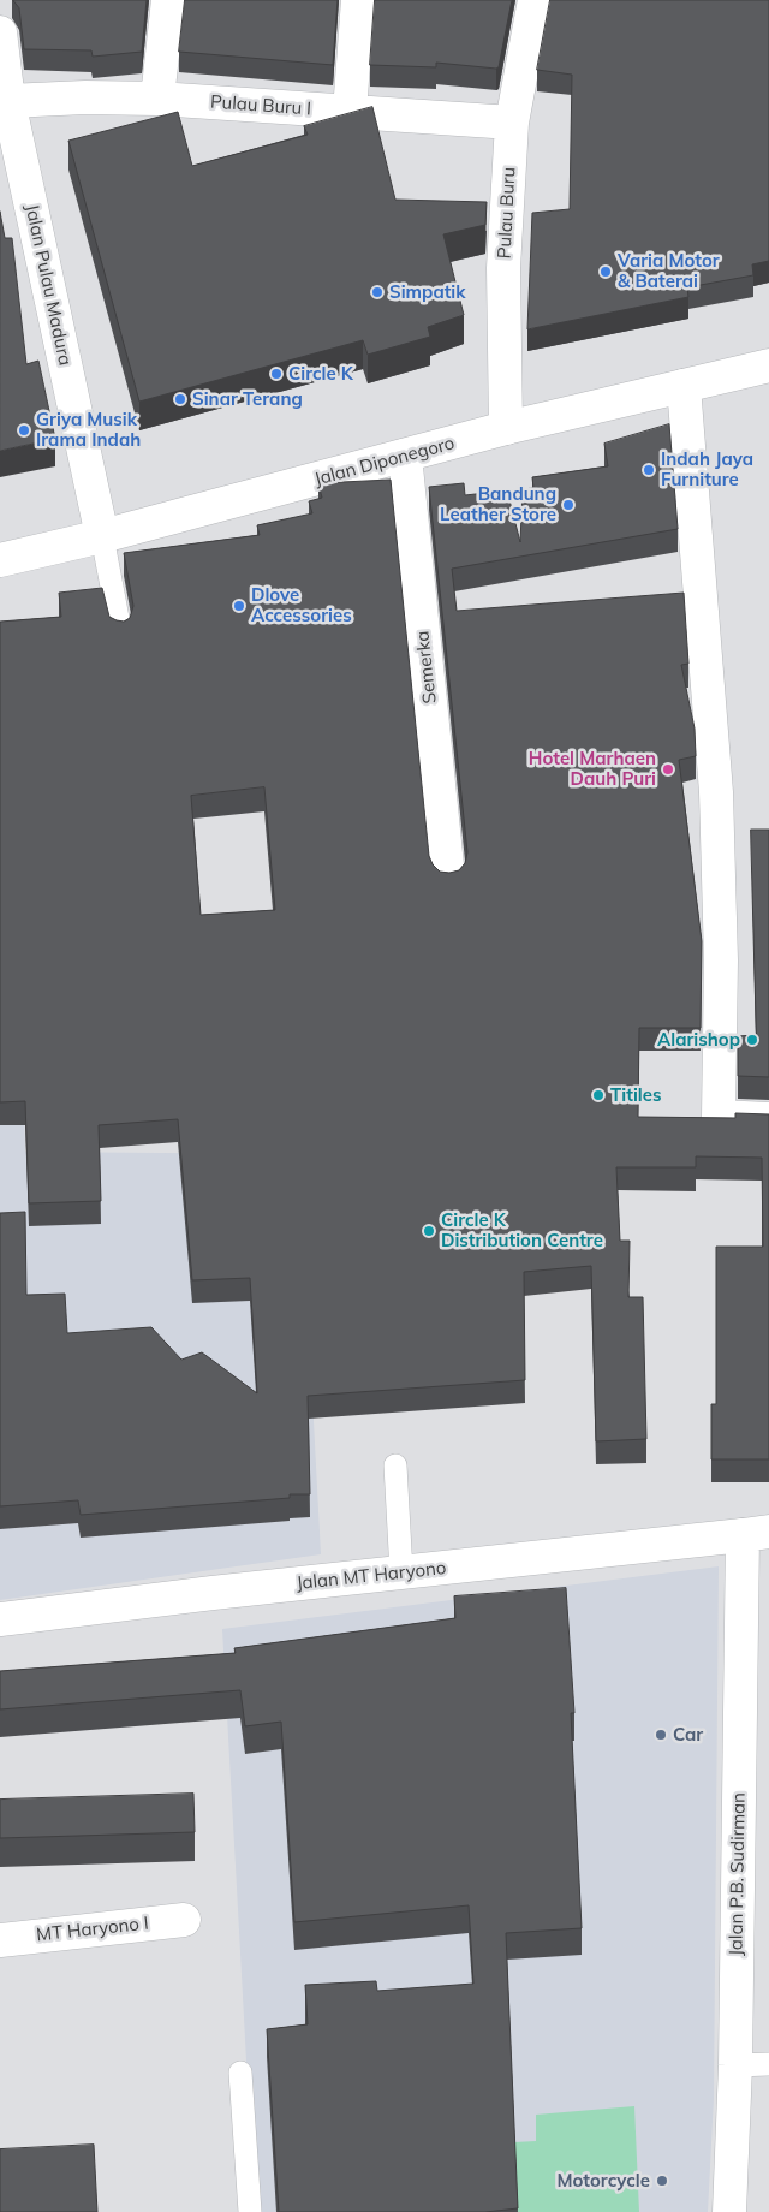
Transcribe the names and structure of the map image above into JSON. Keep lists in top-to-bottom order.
{
  "streets": {
    "street": [
      "Pulau Buru I",
      "Pulau Buru",
      "Jalan Pulau Madura",
      "Jalan Diponegoro",
      "Semerka",
      "Jalan MT Haryono",
      "Jalan P.B. Sudirman",
      "MT Haryono I"
    ]
  },
  "crossings": [
    ["Pulau Buru I", "Pulau Buru"],
    ["Pulau Buru I", "Jalan Pulau Madura"],
    ["Pulau Buru", "Jalan Diponegoro"],
    ["Jalan Pulau Madura", "Jalan Diponegoro"],
    ["Jalan Diponegoro", "Semerka"],
    ["Jalan MT Haryono", "Jalan P.B. Sudirman"]
  ],
  "places": [
    "Varia Motor & Baterai",
    "Simpatik",
    "Circle K",
    "Sinar Terang",
    "Griya Musik Irama Indah",
    "Indah Jaya Furniture",
    "Bandung Leather Store",
    "Dlove Accessories",
    "Hotel Marhaen Dauh Puri",
    "Alarishop",
    "Titiles",
    "Circle K Distribution Centre",
    "Car",
    "Motorcycle"
  ]
}
